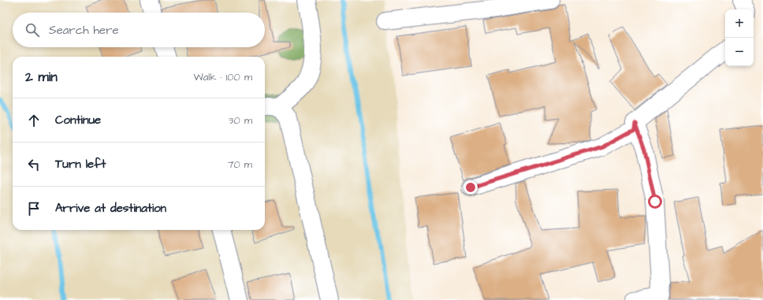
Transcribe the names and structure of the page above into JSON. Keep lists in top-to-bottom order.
{
  "page": {
    "map_buttons": ["+", "−"],
    "search": "Search here",
    "heading": ["2 min", "Walk · 100 m"],
    "list": [
      ["Continue", "30 m"],
      ["Turn left", "70 m"],
      "Arrive at destination"
    ]
  }
}
